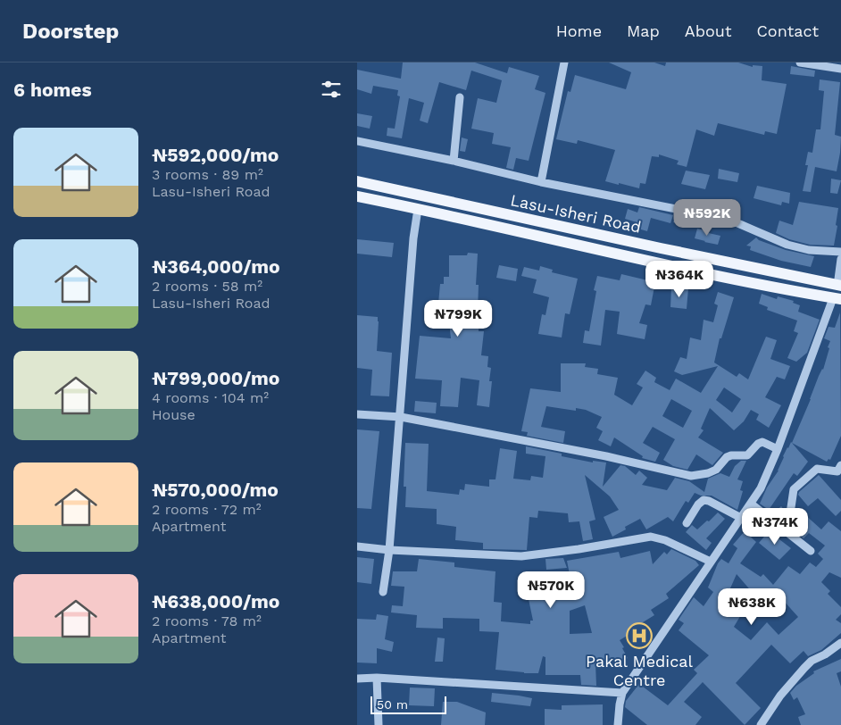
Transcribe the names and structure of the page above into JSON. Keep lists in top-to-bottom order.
{
  "streets": {
    "main road": ["Lasu-Isheri Road"]
  },
  "places": {
    "hospital": ["Pakal Medical Centre"]
  },
  "scale_bar": "50 m",
  "page": {
    "header": "Doorstep",
    "nav": [
      "Home",
      "Map",
      "About",
      "Contact"
    ],
    "heading": "6 homes",
    "list": [
      {
        "name": "₦592,000/mo",
        "note": "3 rooms · 89 m² · Lasu-Isheri Road"
      },
      {
        "name": "₦364,000/mo",
        "note": "2 rooms · 58 m² · Lasu-Isheri Road"
      },
      {
        "name": "₦799,000/mo",
        "note": "4 rooms · 104 m² · House"
      },
      {
        "name": "₦570,000/mo",
        "note": "2 rooms · 72 m² · Apartment"
      },
      {
        "name": "₦638,000/mo",
        "note": "2 rooms · 78 m² · Apartment"
      }
    ],
    "price": [
      "₦592K",
      "₦364K",
      "₦799K",
      "₦374K",
      "₦570K",
      "₦638K"
    ],
    "scale": "50 m"
  }
}
